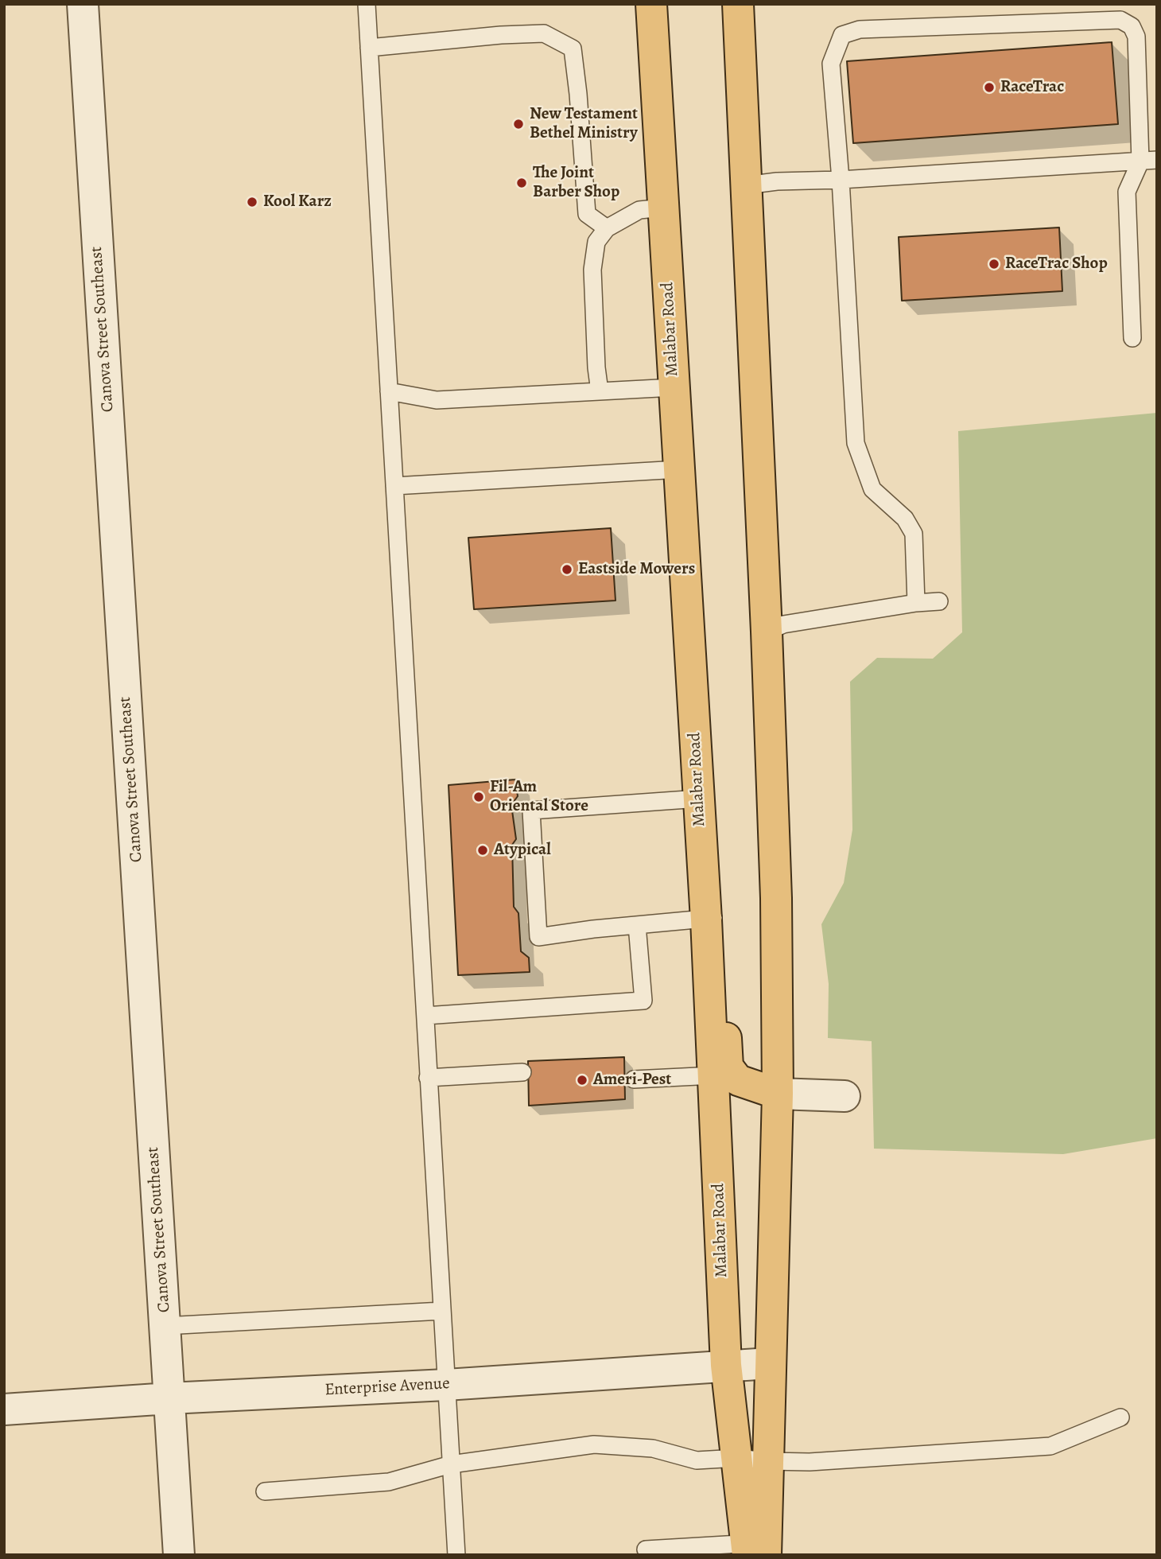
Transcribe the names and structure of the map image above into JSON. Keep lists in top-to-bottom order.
{
  "streets": {
    "main road": ["Malabar Road"],
    "street": ["Canova Street Southeast", "Enterprise Avenue"]
  },
  "crossings": [
    ["Canova Street Southeast", "Enterprise Avenue"],
    ["Malabar Road", "Enterprise Avenue"]
  ],
  "places": [
    "RaceTrac",
    "New Testament Bethel Ministry",
    "The Joint Barber Shop",
    "Kool Karz",
    "RaceTrac Shop",
    "Eastside Mowers",
    "Fil-Am Oriental Store",
    "Atypical",
    "Ameri-Pest"
  ]
}
